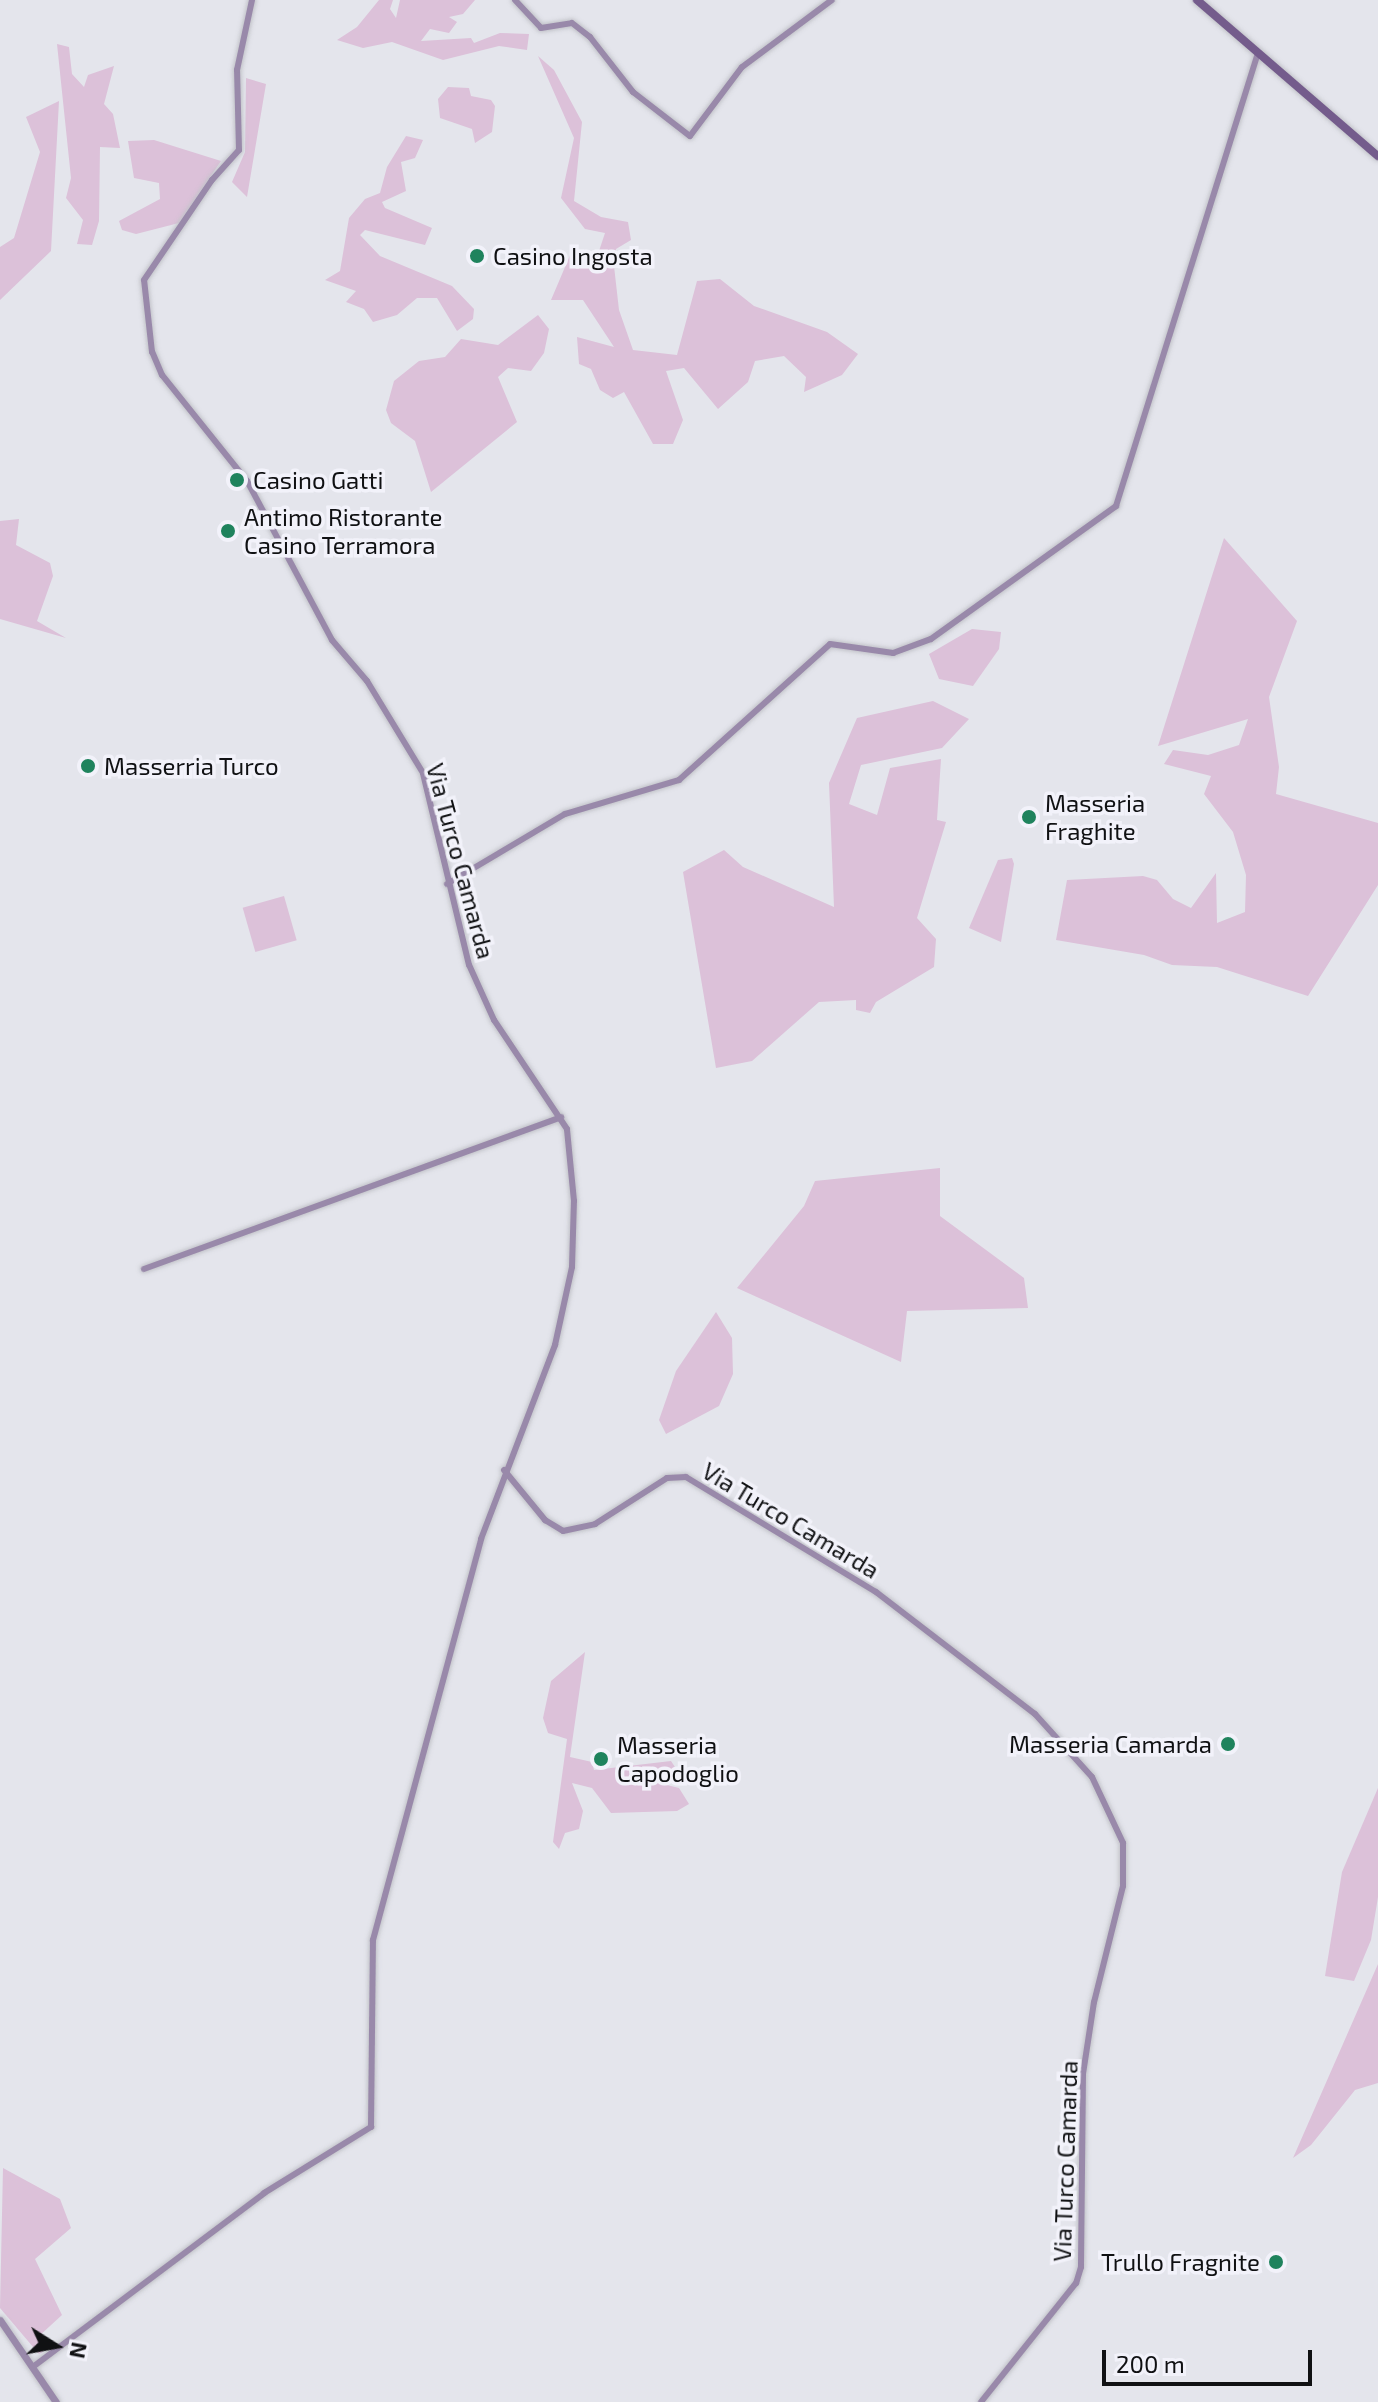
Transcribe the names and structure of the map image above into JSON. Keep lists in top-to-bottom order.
{
  "streets": {
    "street": ["Via Turco Camarda"]
  },
  "places": [
    "Casino Ingosta",
    "Casino Gatti",
    "Antimo Ristorante Casino Terramora",
    "Masserria Turco",
    "Masseria Fraghite",
    "Masseria Camarda",
    "Masseria Capodoglio",
    "Trullo Fragnite"
  ],
  "scale_bar": "200 m",
  "north": "right"
}
